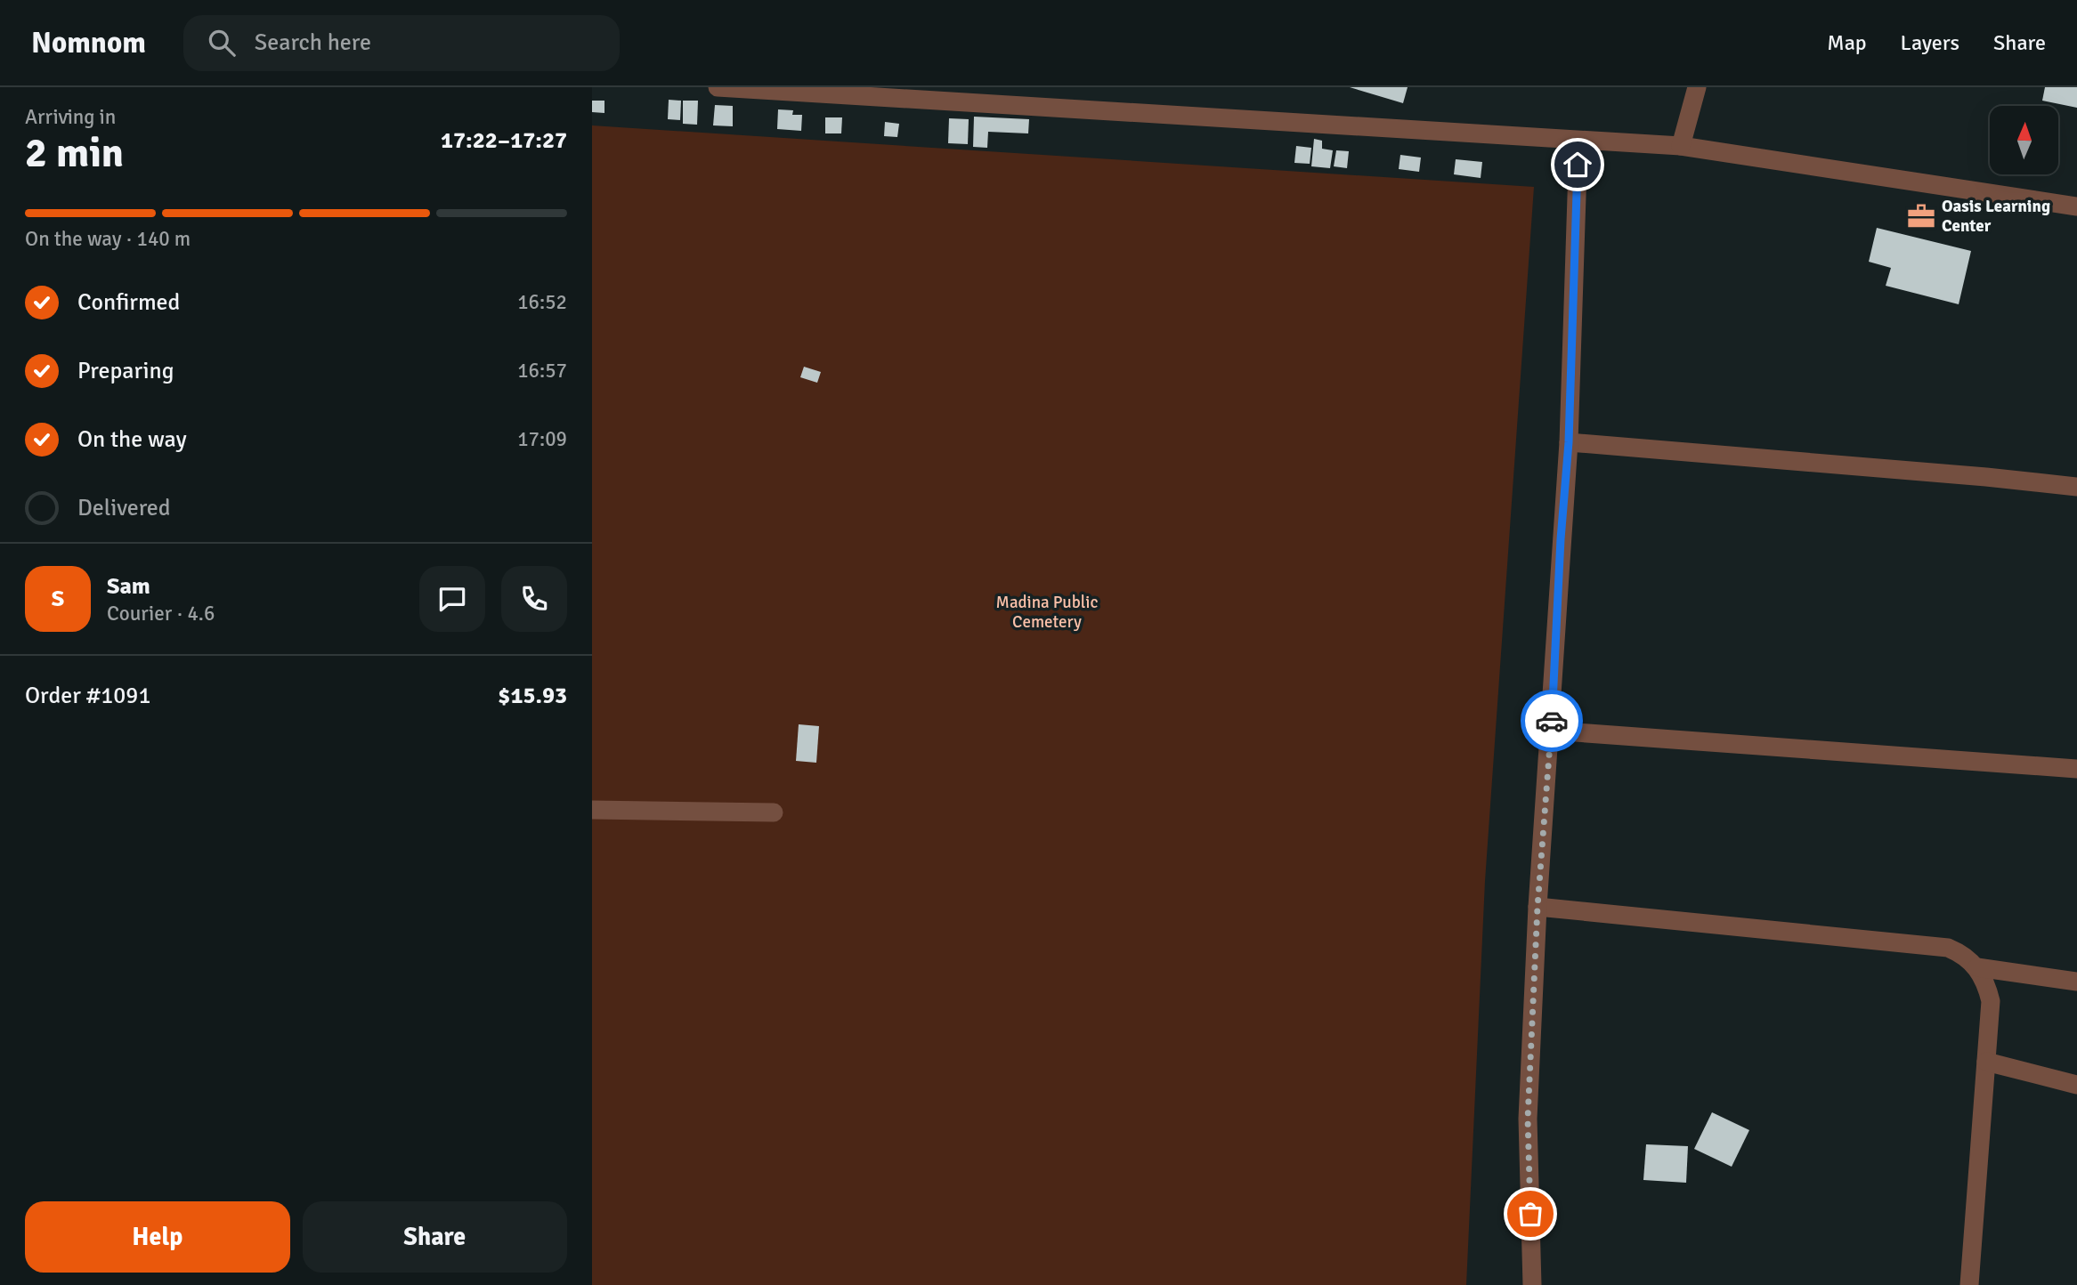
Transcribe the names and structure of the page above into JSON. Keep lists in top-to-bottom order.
{
  "parks": ["Madina Public Cemetery"],
  "places": {
    "office": ["Oasis Learning Center"]
  },
  "north": "top",
  "page": {
    "header": "Nomnom",
    "search": "Search here",
    "nav": ["Map", "Layers", "Share"],
    "heading": ["2 min", "Arriving in", "17:22–17:27"],
    "panel": [
      "Sam",
      "Courier · 4.6",
      "Order #1091",
      "$15.93"
    ],
    "bar": "On the way · 140 m",
    "list": [
      ["Confirmed", "16:52"],
      ["Preparing", "16:57"],
      ["On the way", "17:09"],
      "Delivered"
    ],
    "round": "S",
    "buttons": ["Help", "Share"]
  }
}
